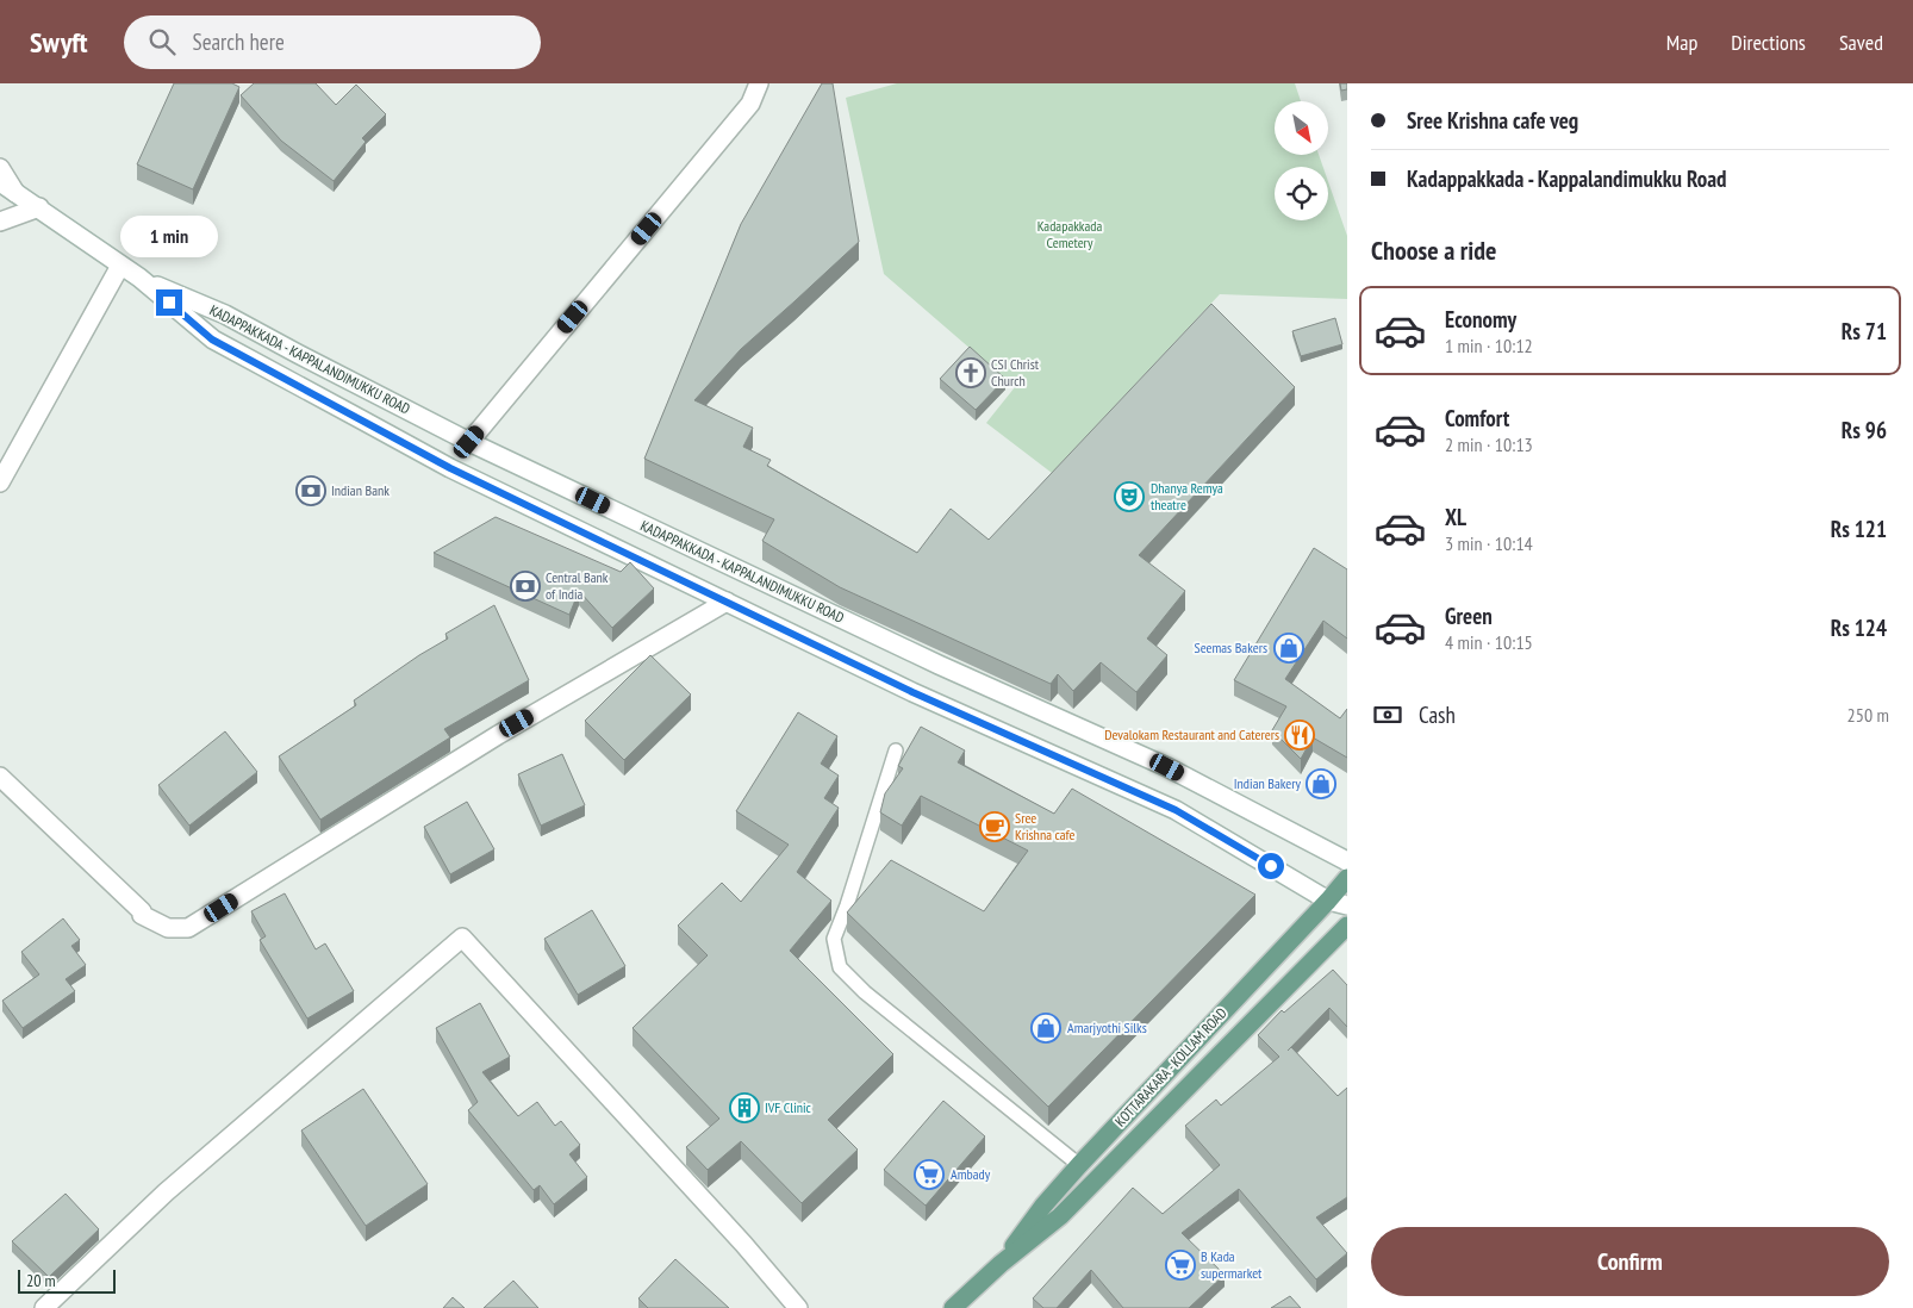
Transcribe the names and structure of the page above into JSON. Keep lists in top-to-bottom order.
{
  "streets": {
    "main road": ["KADAPPAKKADA - KAPPALANDIMUKKU ROAD", "KOTTARAKARA - KOLLAM ROAD"]
  },
  "crossings": [
    ["KADAPPAKKADA - KAPPALANDIMUKKU ROAD", "KOTTARAKARA - KOLLAM ROAD"]
  ],
  "parks": ["Kadapakkada Cemetery"],
  "places": {
    "church": ["CSI Christ Church"],
    "bank": ["Indian Bank", "Central Bank of India"],
    "theatre": ["Dhanya Remya theatre"],
    "shop": ["Seemas Bakers", "Indian Bakery", "Amarjyothi Silks"],
    "restaurant": ["Devalokam Restaurant and Caterers"],
    "cafe": ["Sree Krishna cafe"],
    "building": ["IVF Clinic"],
    "supermarket": ["Ambady", "B Kada supermarket"]
  },
  "scale_bar": "20 m",
  "north": "bottom right",
  "page": {
    "header": "Swyft",
    "search": "Search here",
    "nav": ["Map", "Directions", "Saved"],
    "banner": ["Sree Krishna cafe veg", "Kadappakkada - Kappalandimukku Road"],
    "heading": "Choose a ride",
    "bubble": "1 min",
    "list": [
      {
        "name": "Economy",
        "note": "1 min · 10:12",
        "value": "Rs 71"
      },
      {
        "name": "Comfort",
        "note": "2 min · 10:13",
        "value": "Rs 96"
      },
      {
        "name": "XL",
        "note": "3 min · 10:14",
        "value": "Rs 121"
      },
      {
        "name": "Green",
        "note": "4 min · 10:15",
        "value": "Rs 124"
      }
    ],
    "pay": ["Cash", "250 m"],
    "buttons": "Confirm",
    "scale": "20 m"
  }
}
